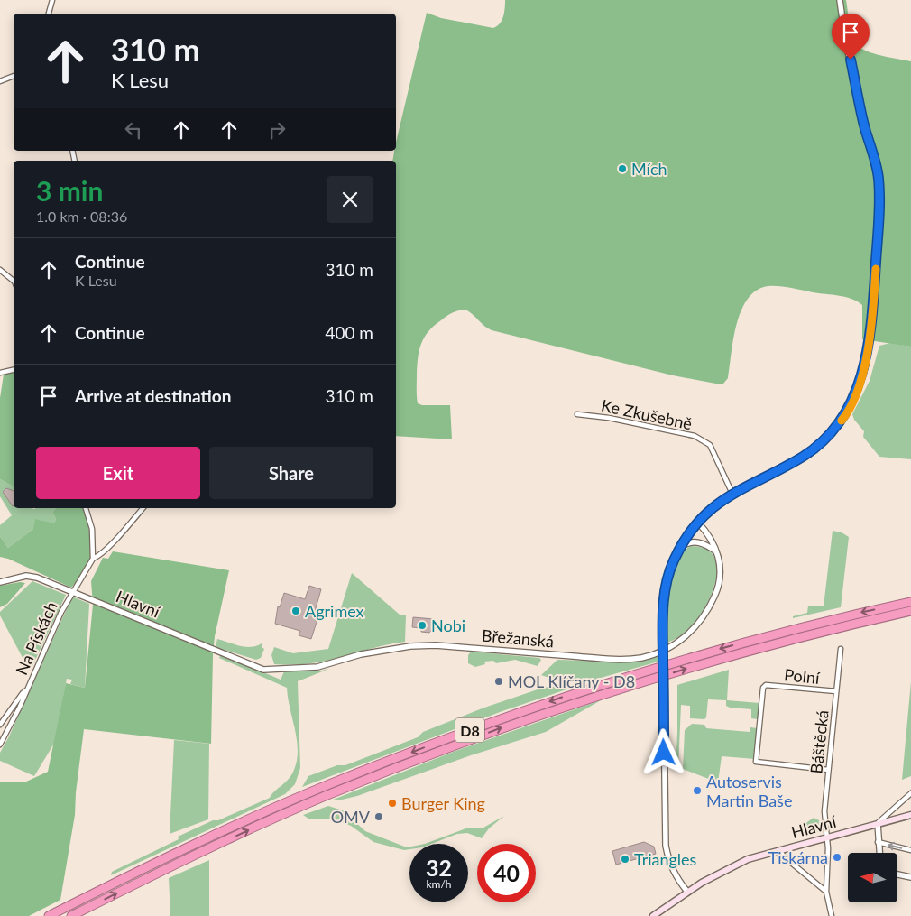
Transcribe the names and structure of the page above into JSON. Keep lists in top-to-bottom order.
{
  "streets": {
    "highway": ["D8"],
    "main road": ["Hlavní"],
    "street": [
      "Ke Zkušebně",
      "Na Pískách",
      "Břežanská",
      "Polní",
      "Báštěcká"
    ]
  },
  "crossings": [
    ["Hlavní", "Na Pískách"],
    ["Hlavní", "Břežanská"],
    ["Hlavní", "Báštěcká"],
    ["Polní", "Báštěcká"]
  ],
  "places": [
    "Mích",
    "Agrimex",
    "Nobi",
    "MOL Klíčany - D8",
    "Autoservis Martin Baše",
    "Burger King",
    "OMV",
    "Tiskárna",
    "Triangles"
  ],
  "north": "left",
  "page": {
    "turn": ["310 m", "K Lesu"],
    "heading": ["3 min", "1.0 km · 08:36"],
    "list": [
      {
        "name": "Continue",
        "note": "K Lesu",
        "value": "310 m"
      },
      {
        "name": "Continue",
        "value": "400 m"
      },
      {
        "name": "Arrive at destination",
        "value": "310 m"
      }
    ],
    "buttons": ["Exit", "Share"],
    "speed": "32 km/h",
    "limit": "40"
  }
}
